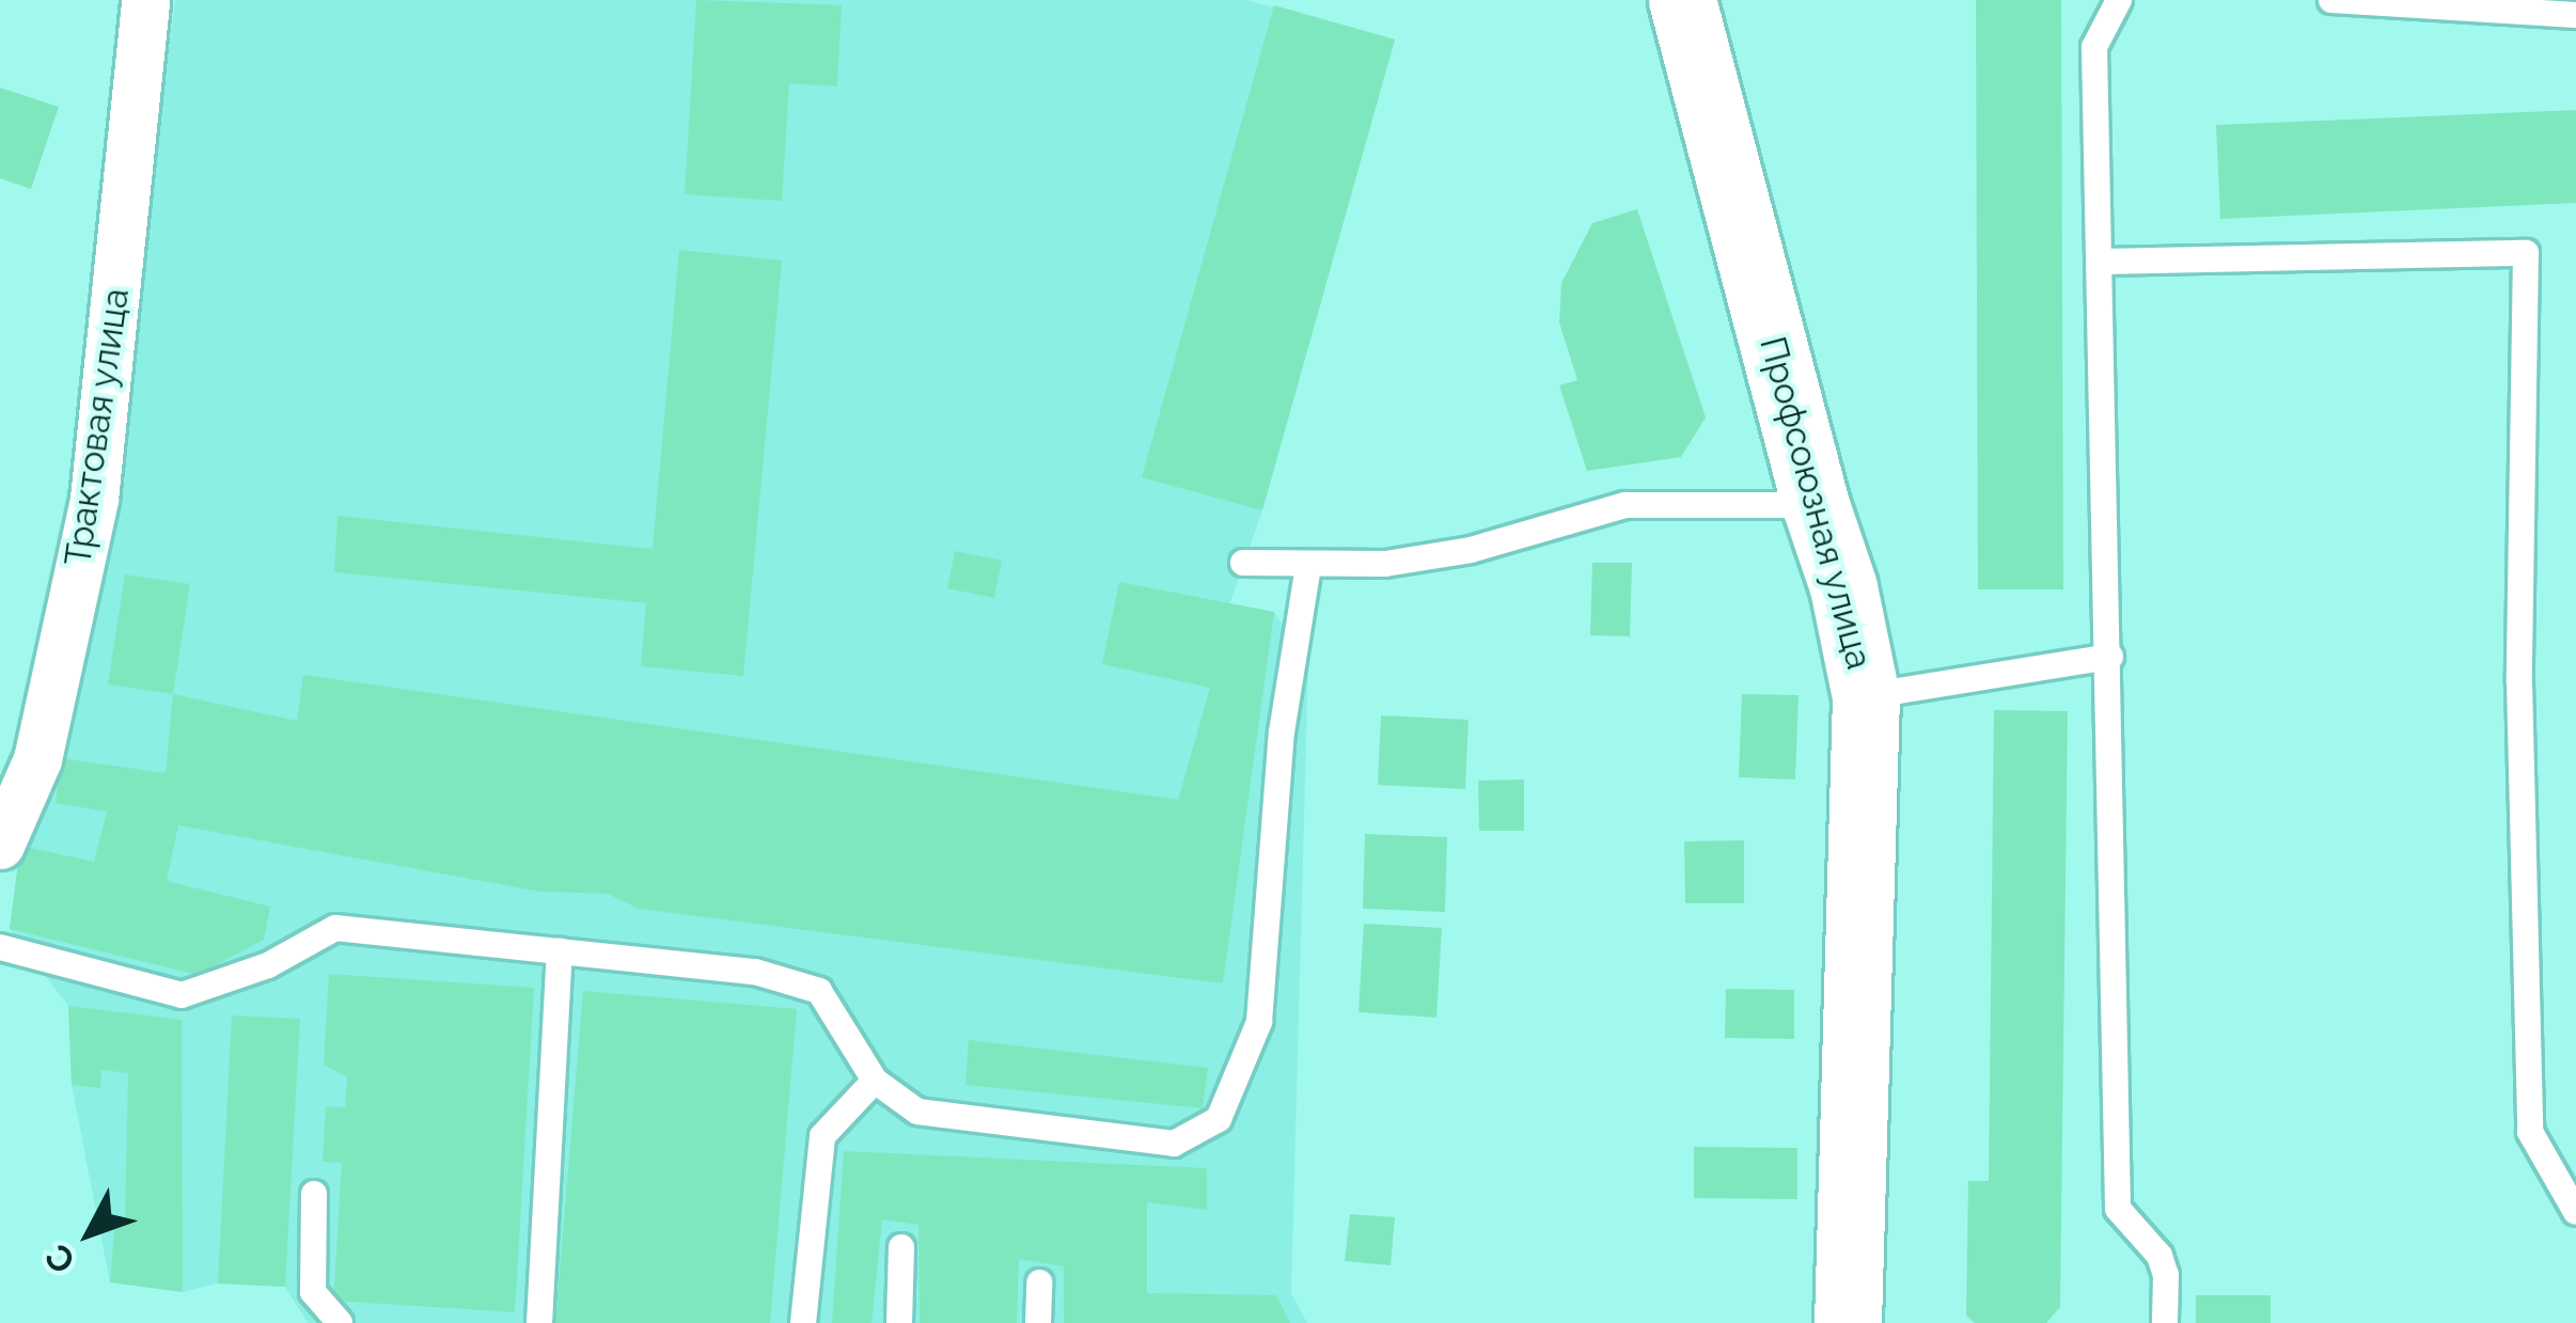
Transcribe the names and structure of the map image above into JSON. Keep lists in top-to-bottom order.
{
  "streets": {
    "main road": ["Профсоюзная улица"],
    "street": ["Трактовая улица"]
  },
  "north": "bottom left"
}
